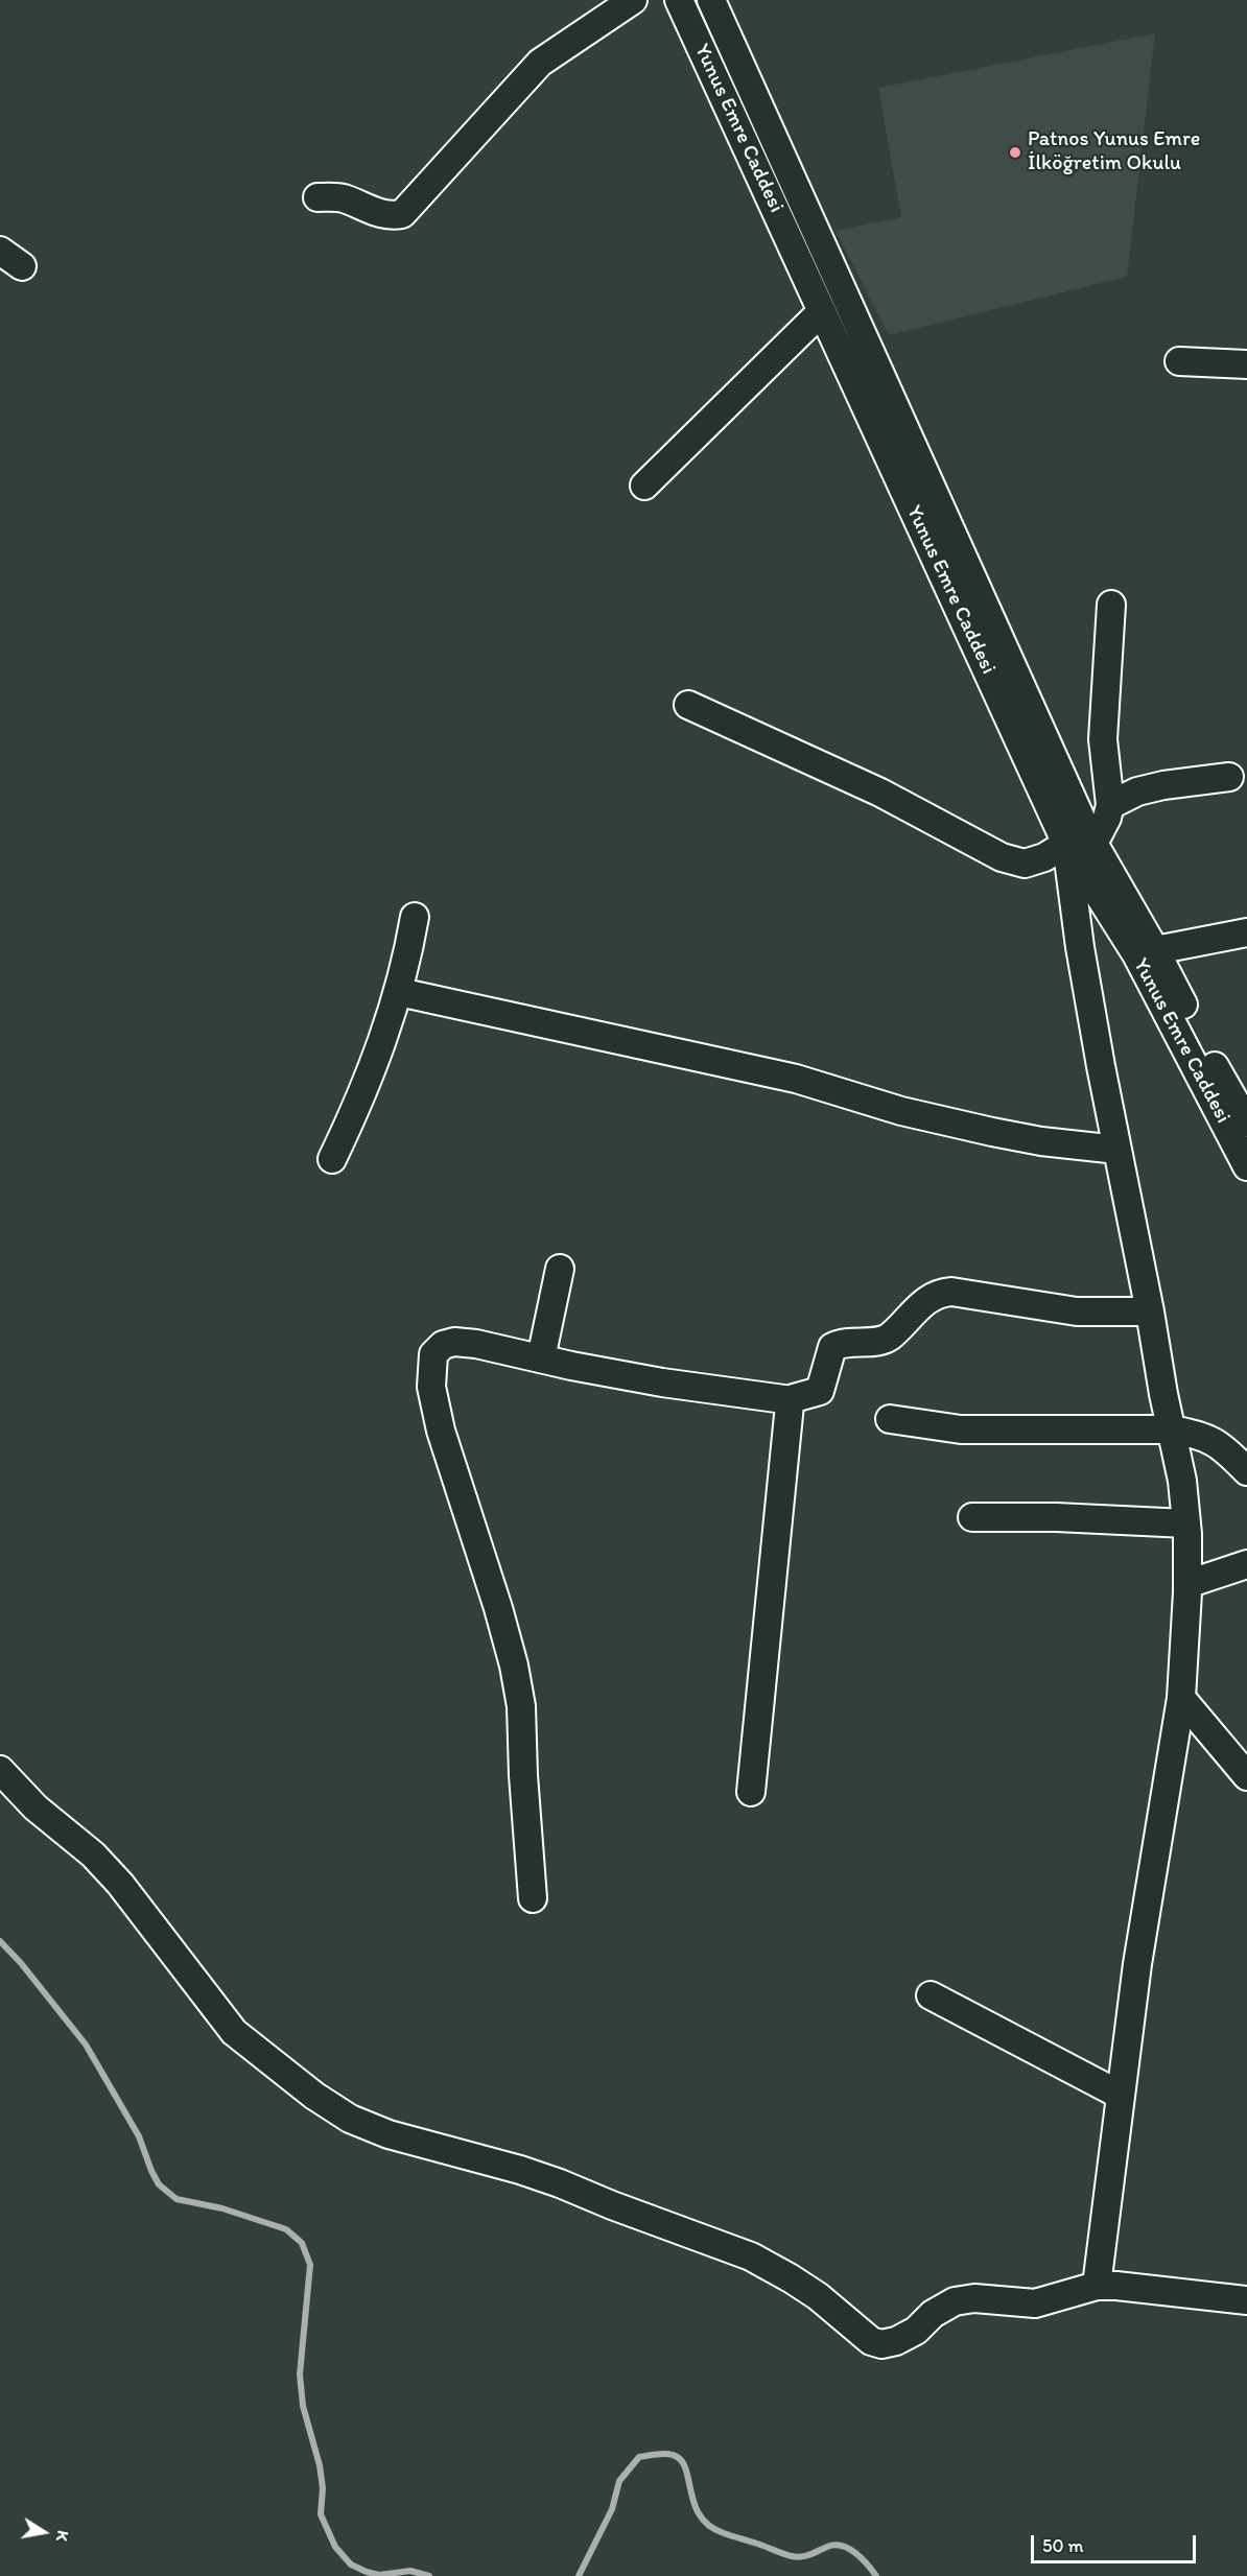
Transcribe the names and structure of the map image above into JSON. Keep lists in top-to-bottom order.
{
  "streets": {
    "street": ["Yunus Emre Caddesi"]
  },
  "places": ["Patnos Yunus Emre İlköğretim Okulu"],
  "scale_bar": "50 m",
  "north": "right"
}
